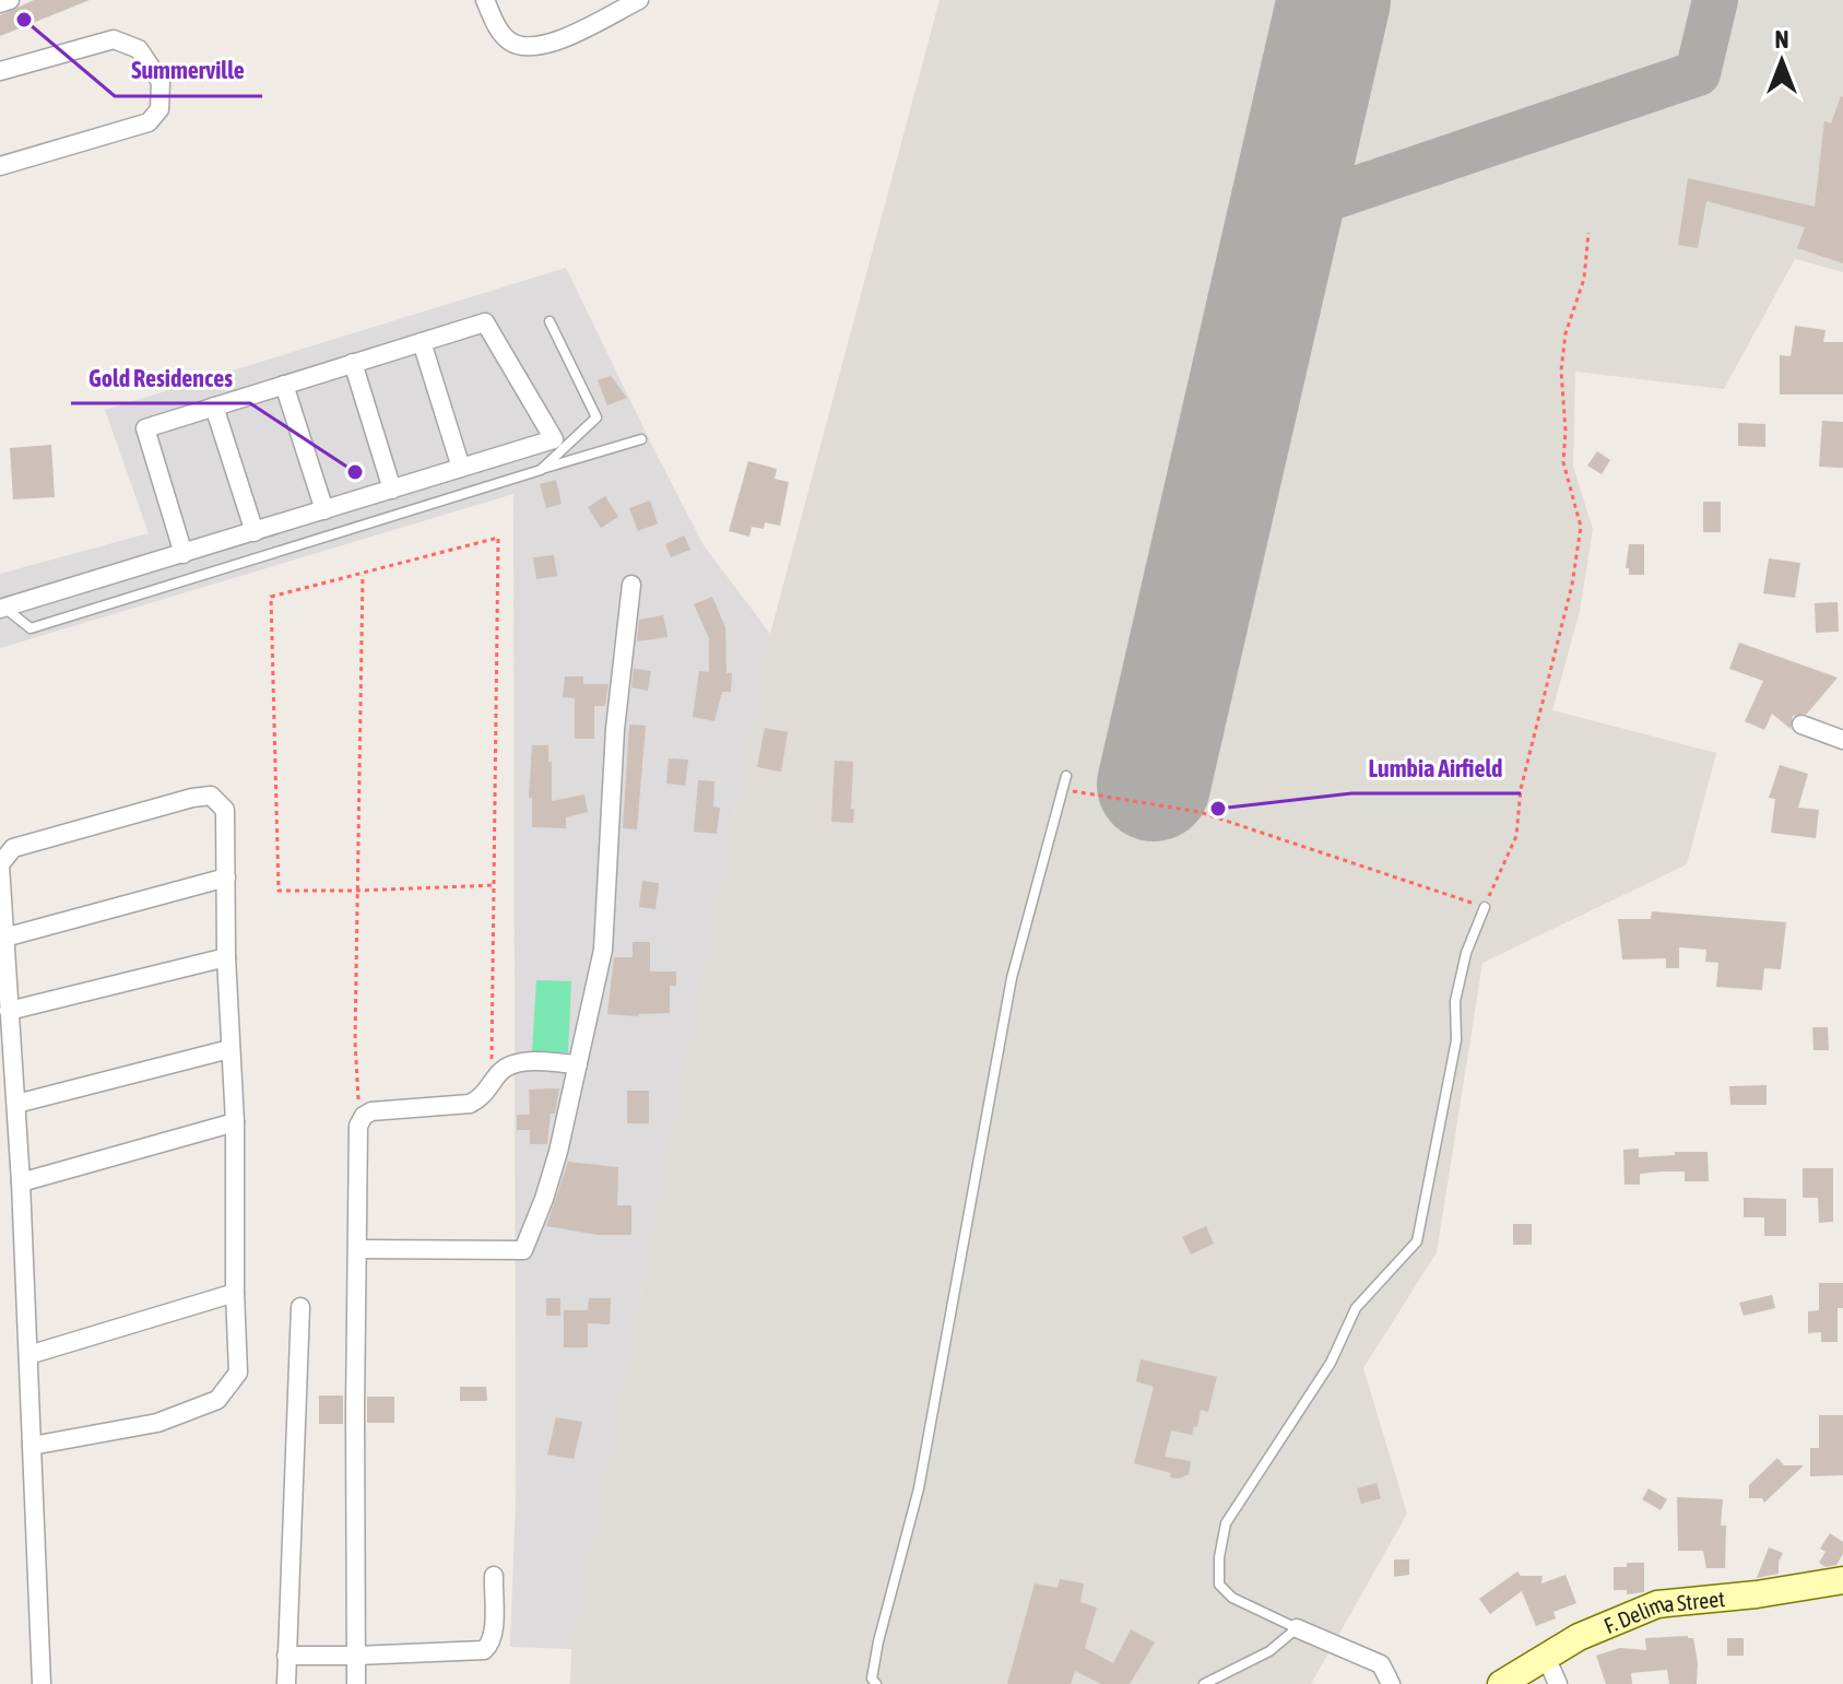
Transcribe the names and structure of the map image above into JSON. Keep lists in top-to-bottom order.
{
  "streets": {
    "street": ["F. Delima Street"]
  },
  "places": ["Summerville", "Gold Residences", "Lumbia Airfield"],
  "north": "top"
}
